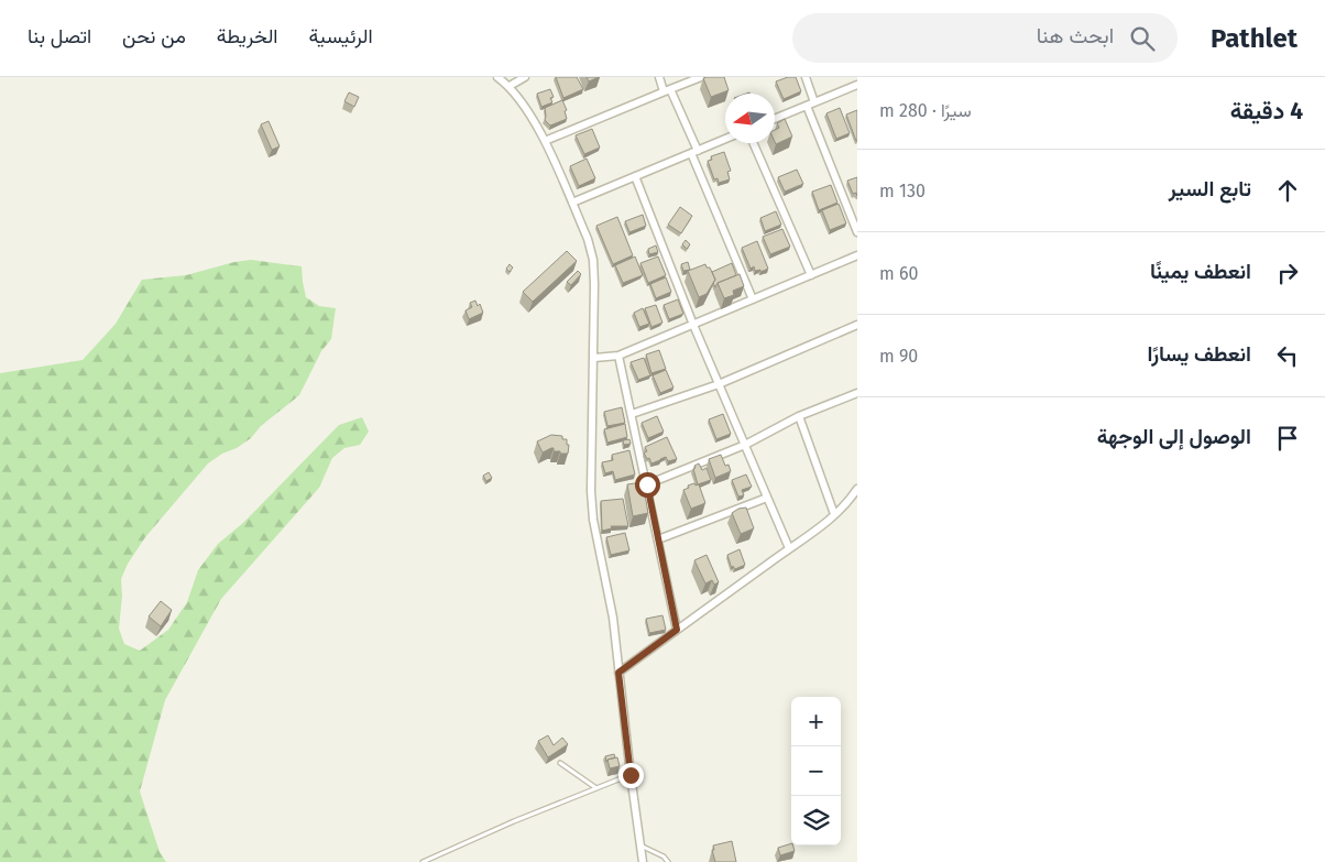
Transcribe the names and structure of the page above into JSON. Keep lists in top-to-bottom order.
{
  "north": "left",
  "page": {
    "header": "Pathlet",
    "search": "ابحث هنا",
    "nav": [
      "الرئيسية",
      "الخريطة",
      "من نحن",
      "اتصل بنا"
    ],
    "heading": ["4 دقيقة", "سيرًا · 280 m"],
    "list": [
      ["تابع السير", "130 m"],
      ["انعطف يمينًا", "60 m"],
      ["انعطف يسارًا", "90 m"],
      "الوصول إلى الوجهة"
    ],
    "map_buttons": ["+", "−"]
  }
}
